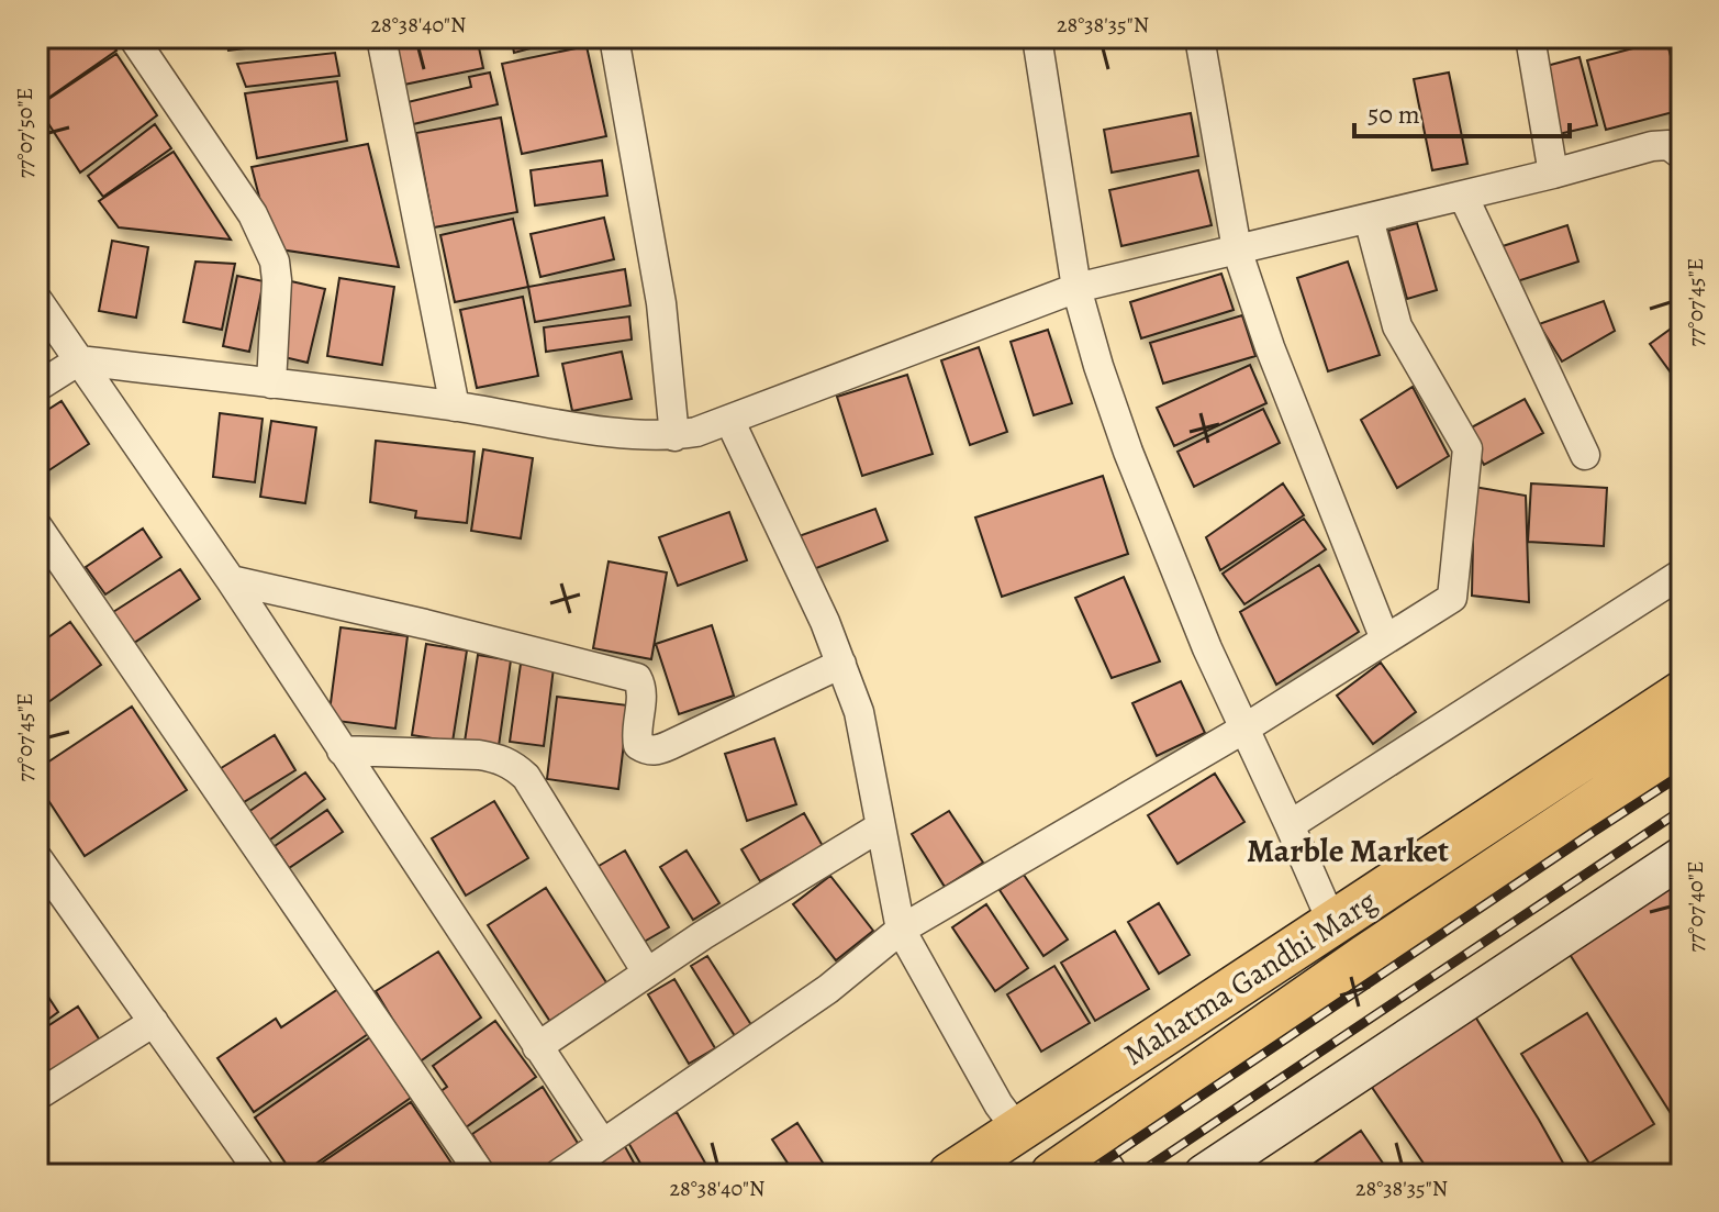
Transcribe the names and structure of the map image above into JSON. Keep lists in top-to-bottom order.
{
  "streets": {
    "main road": ["Mahatma Gandhi Marg"]
  },
  "districts": ["Marble Market"],
  "scale_bar": "50 m",
  "coordinates": [
    "28°38'40\"N",
    "28°38'35\"N",
    "77°07'50\"E",
    "77°07'45\"E",
    "77°07'40\"E"
  ]
}
